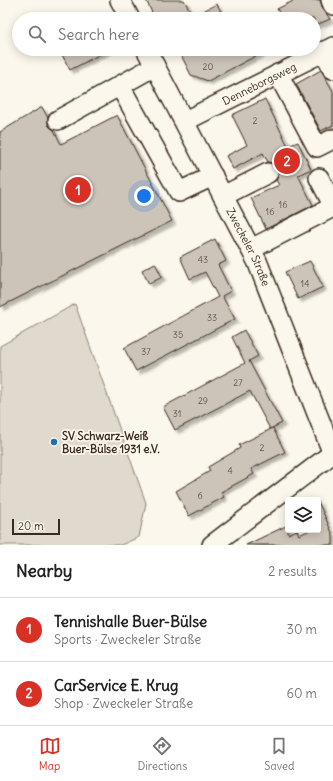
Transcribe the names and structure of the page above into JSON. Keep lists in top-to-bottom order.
{
  "streets": {
    "street": ["Denneborgsweg", "Zweckeler Straße"]
  },
  "crossings": [
    ["Denneborgsweg", "Zweckeler Straße"]
  ],
  "places": ["SV Schwarz-Weiß Buer-Bülse 1931 e.V."],
  "house_numbers": [
    "20",
    "2",
    "16",
    "16",
    "43",
    "14",
    "33",
    "35",
    "37",
    "27",
    "29",
    "31",
    "2",
    "4",
    "6"
  ],
  "scale_bar": "20 m",
  "page": {
    "search": "Search here",
    "pins": ["2", "1"],
    "scale": "20 m",
    "heading": ["Nearby", "2 results"],
    "list": [
      {
        "mark": "1",
        "name": "Tennishalle Buer-Bülse",
        "note": "Sports · Zweckeler Straße",
        "value": "30 m"
      },
      {
        "mark": "2",
        "name": "CarService E. Krug",
        "note": "Shop · Zweckeler Straße",
        "value": "60 m"
      }
    ],
    "nav": ["Map", "Directions", "Saved"]
  }
}
